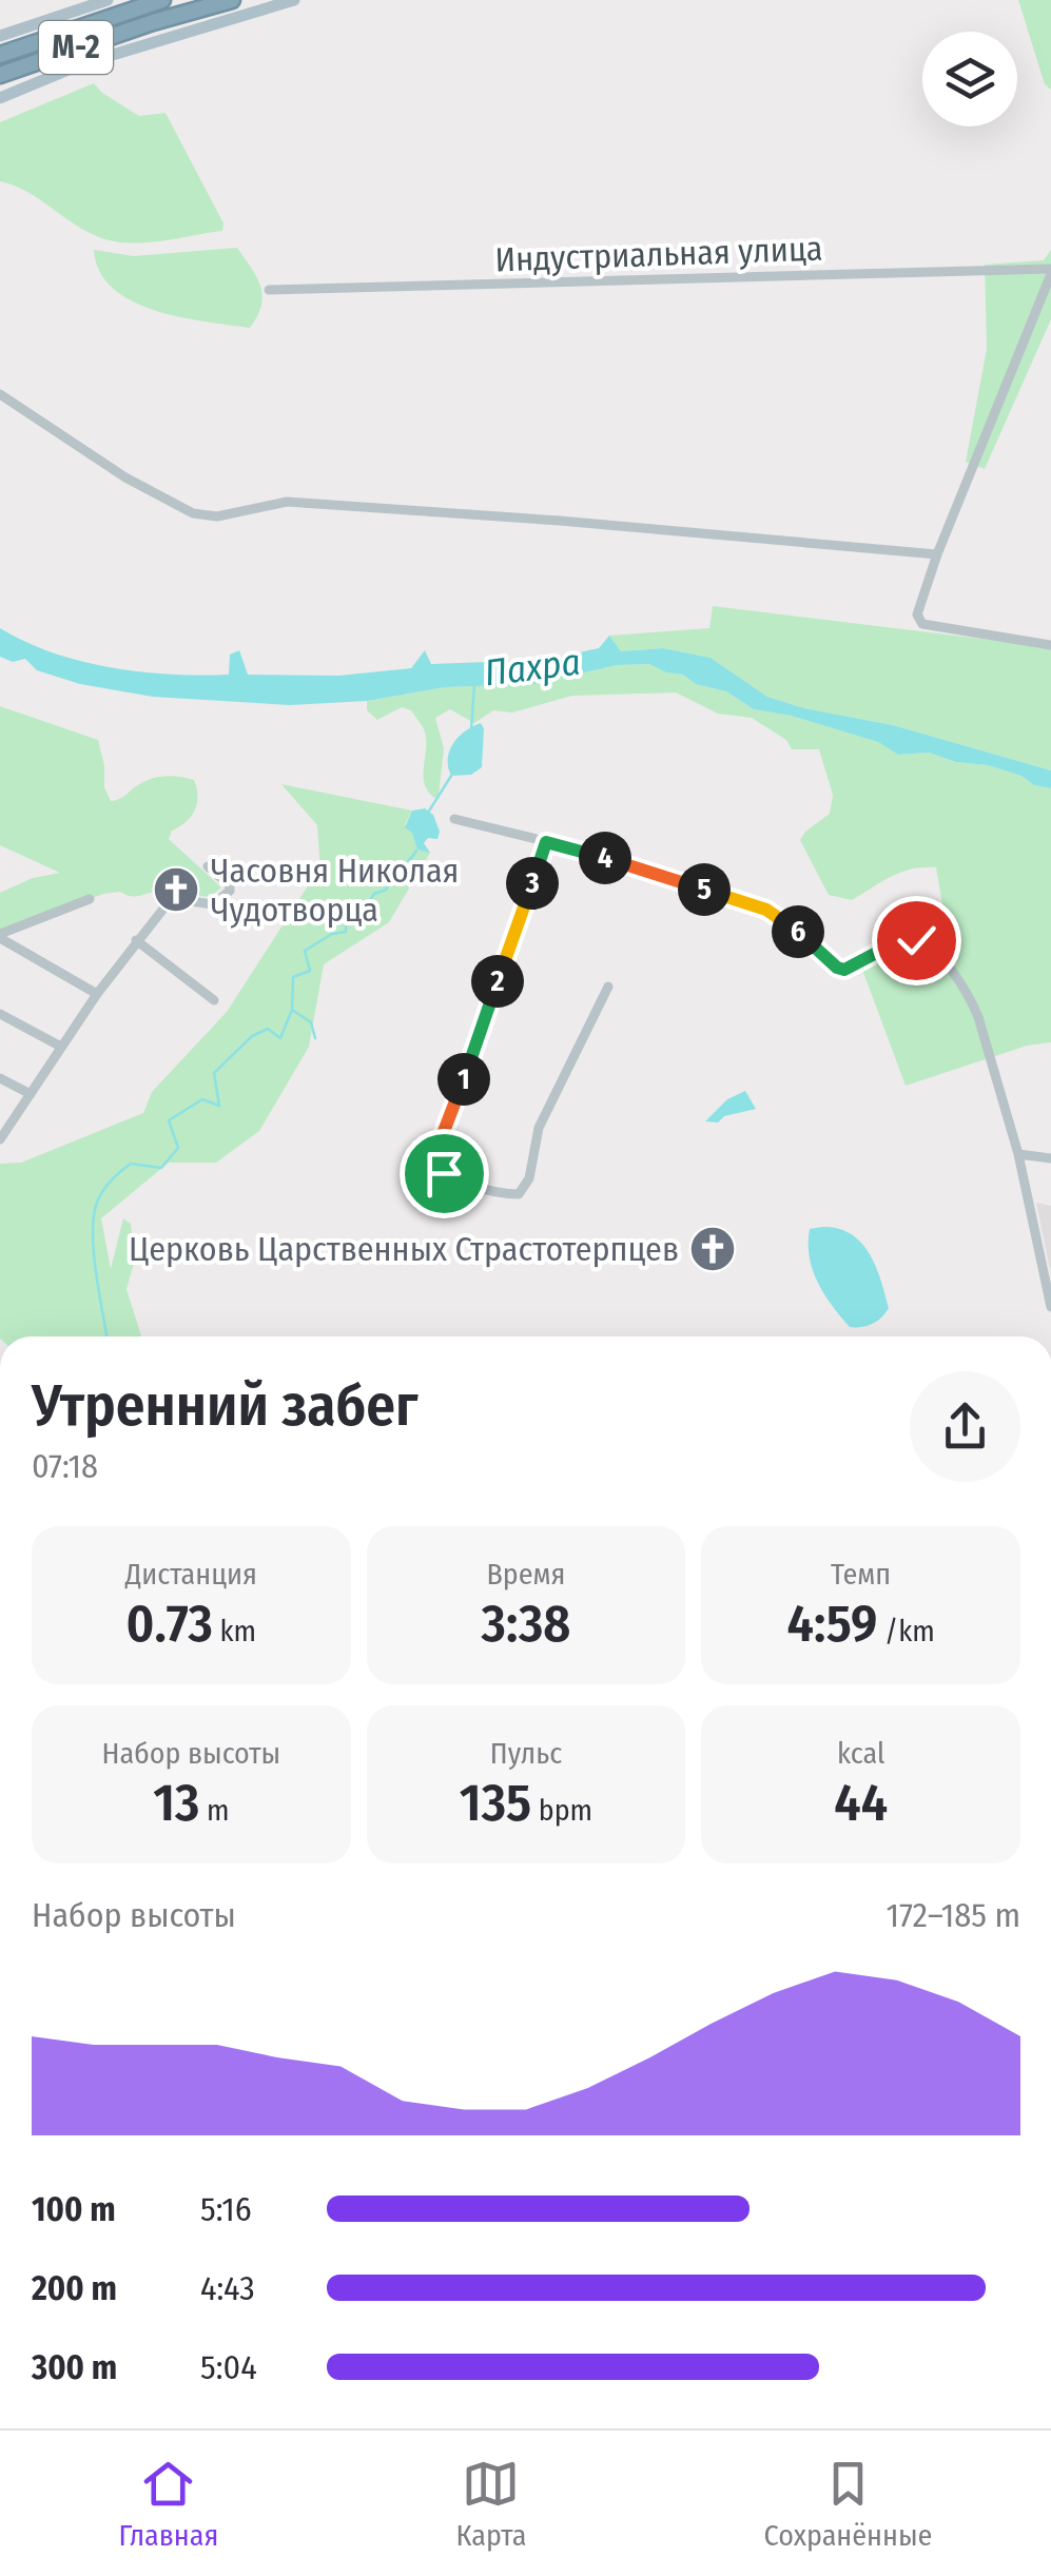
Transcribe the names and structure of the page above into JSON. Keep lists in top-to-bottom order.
{
  "streets": {
    "highway": ["М-2"],
    "street": ["Индустриальная улица"]
  },
  "water": ["Пахра"],
  "places": {
    "church": ["Часовня Николая Чудотворца", "Церковь Царственных Страстотерпцев"]
  },
  "page": {
    "pins": [
      "4",
      "3",
      "5",
      "6",
      "2",
      "1"
    ],
    "heading": ["Утренний забег", "07:18"],
    "stats": [
      ["Дистанция", "0.73 km"],
      ["Время", "3:38"],
      ["Темп", "4:59 /km"],
      ["Набор высоты", "13 m"],
      ["Пульс", "135 bpm"],
      ["kcal", "44"]
    ],
    "chart": ["Набор высоты", "172–185 m"],
    "list": [
      {
        "name": "100 m",
        "note": "5:16"
      },
      {
        "name": "200 m",
        "note": "4:43"
      },
      {
        "name": "300 m",
        "note": "5:04"
      }
    ],
    "tabs": ["Главная", "Карта", "Сохранённые"]
  }
}
